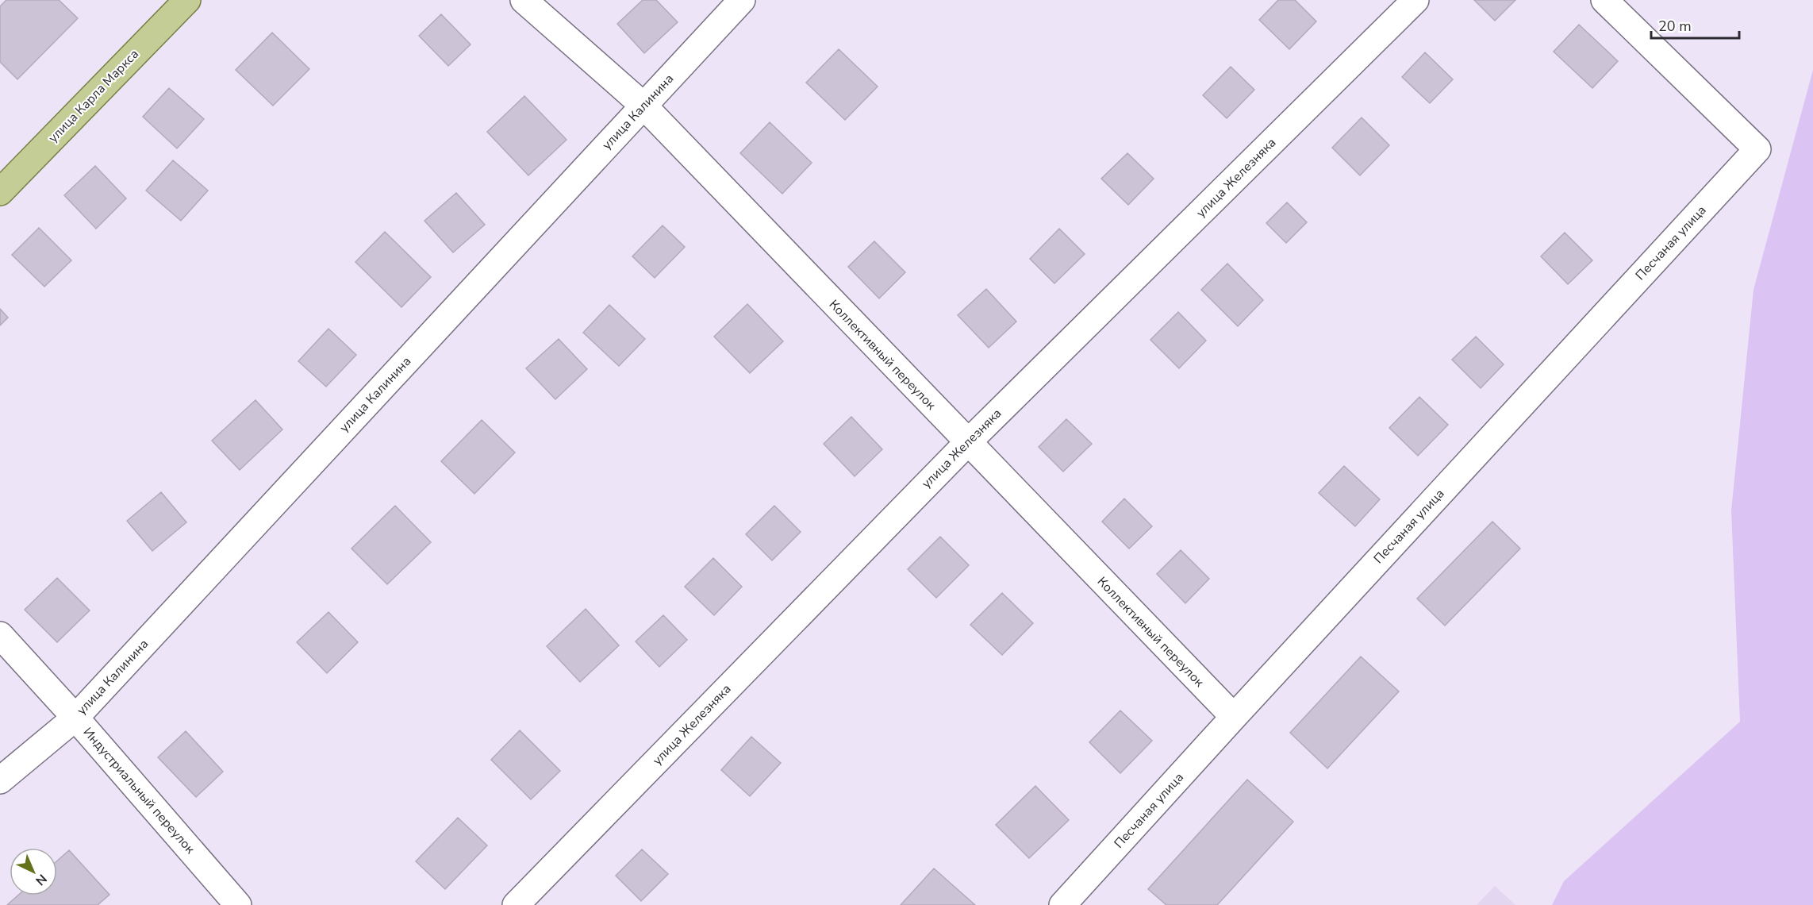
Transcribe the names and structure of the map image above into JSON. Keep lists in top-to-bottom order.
{
  "streets": {
    "main road": ["улица Карла Маркса"],
    "street": [
      "улица Калинина",
      "улица Железняка",
      "Песчаная улица",
      "Коллективный переулок",
      "Индустриальный переулок"
    ]
  },
  "crossings": [
    ["улица Калинина", "Коллективный переулок"],
    ["улица Калинина", "Индустриальный переулок"],
    ["улица Железняка", "Коллективный переулок"],
    ["Песчаная улица", "Коллективный переулок"]
  ],
  "scale_bar": "20 m",
  "north": "bottom right"
}
